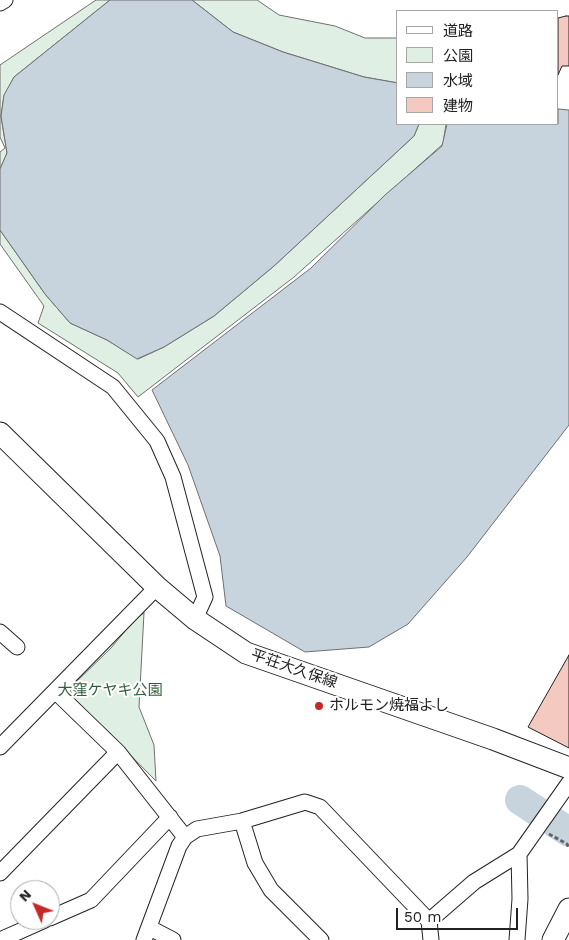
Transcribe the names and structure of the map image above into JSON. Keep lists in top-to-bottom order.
{
  "streets": {
    "main road": ["平荘大久保線"]
  },
  "parks": ["大窪ケヤキ公園"],
  "places": ["ホルモン焼福よし"],
  "legend": [
    "道路",
    "公園",
    "水域",
    "建物"
  ],
  "scale_bar": "50 m",
  "north": "top left"
}
